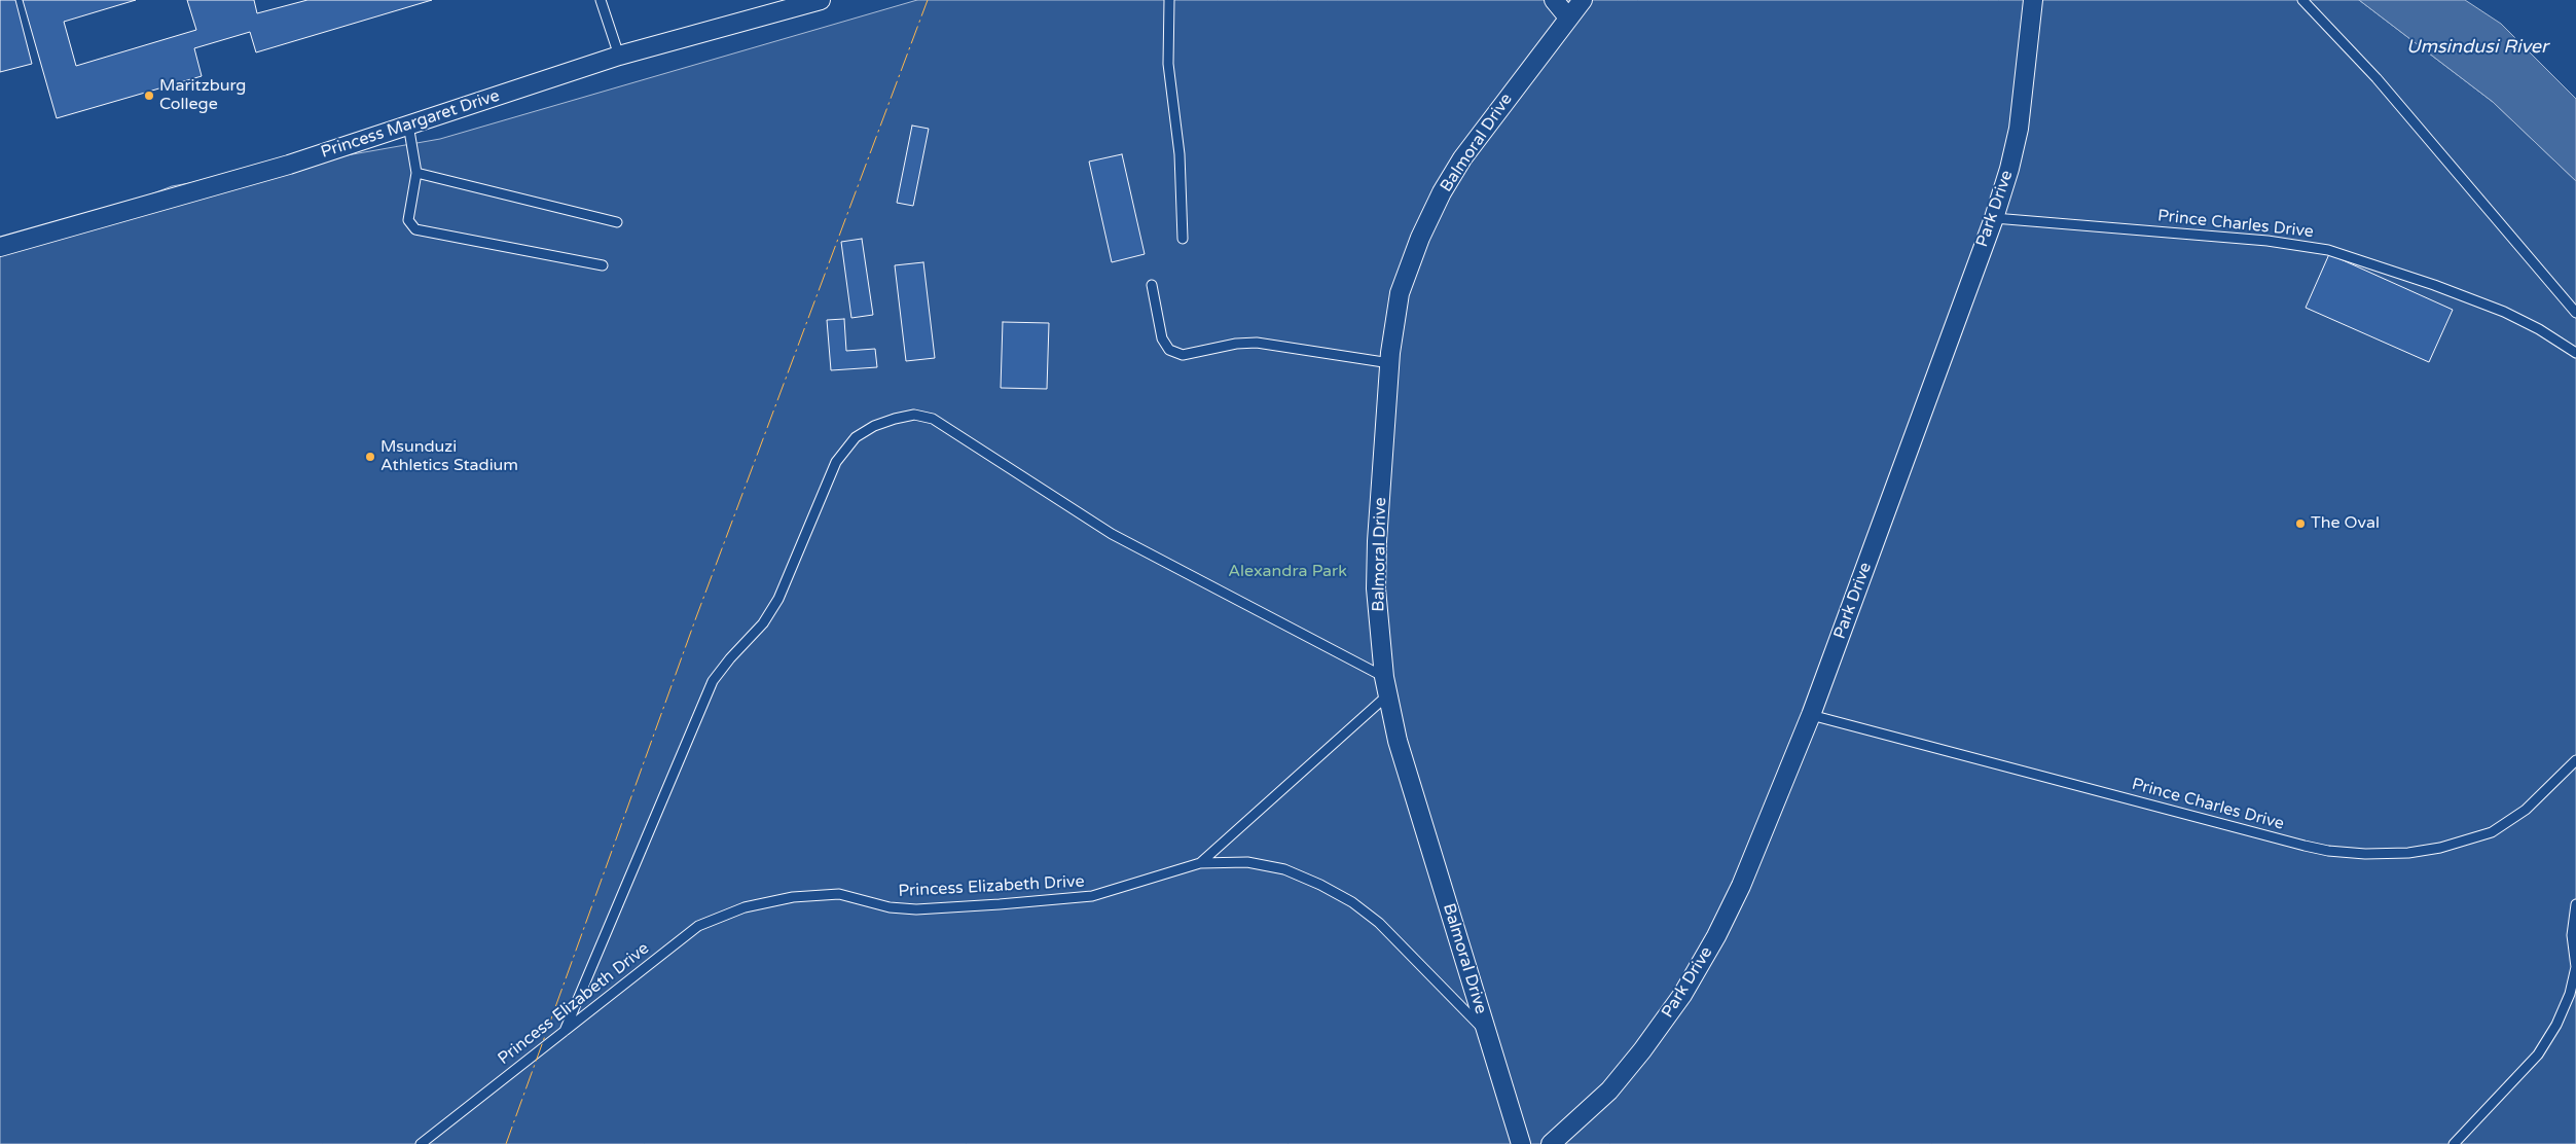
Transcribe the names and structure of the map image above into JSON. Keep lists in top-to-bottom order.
{
  "streets": {
    "street": ["Princess Margaret Drive", "Balmoral Drive", "Park Drive"],
    "lane": ["Prince Charles Drive", "Princess Elizabeth Drive"]
  },
  "crossings": [
    ["Balmoral Drive", "Princess Elizabeth Drive"],
    ["Park Drive", "Prince Charles Drive"]
  ],
  "water": ["Umsindusi River"],
  "parks": ["Alexandra Park"],
  "places": ["Maritzburg College", "Msunduzi Athletics Stadium", "The Oval"]
}
